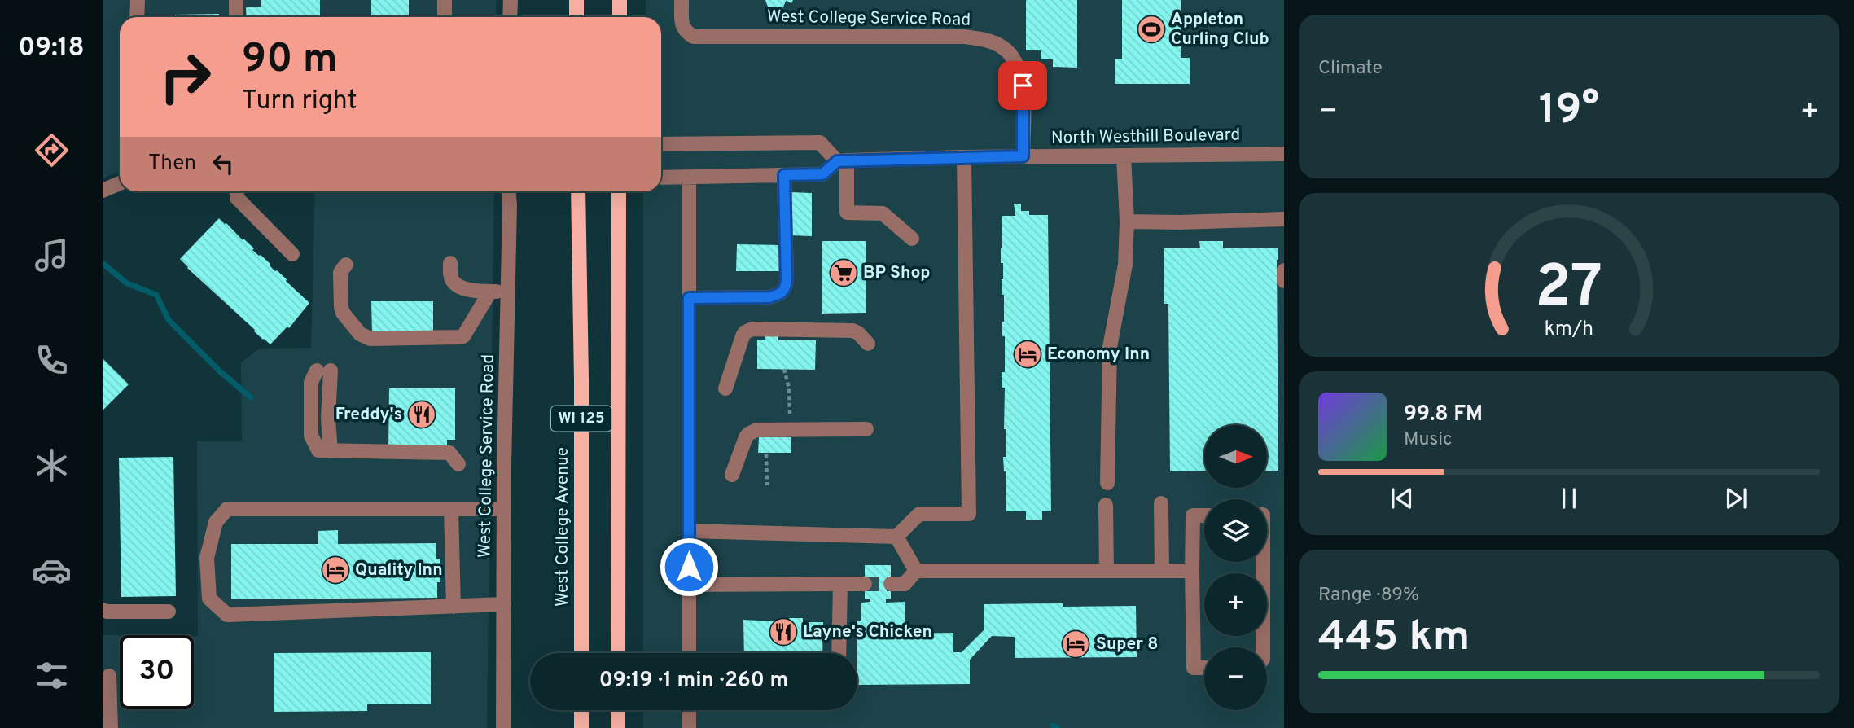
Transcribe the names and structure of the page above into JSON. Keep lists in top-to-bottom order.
{
  "streets": {
    "main road": ["WI 125", "West College Avenue"],
    "street": ["West College Service Road", "North Westhill Boulevard"]
  },
  "crossings": [
    ["West College Service Road", "North Westhill Boulevard"]
  ],
  "places": {
    "sports": ["Appleton Curling Club"],
    "supermarket": ["BP Shop"],
    "hotel": ["Economy Inn", "Quality Inn", "Super 8"],
    "restaurant": ["Freddy's", "Layne's Chicken"]
  },
  "north": "right",
  "page": {
    "tabs": "09:18",
    "tile": [
      "Climate",
      ["Range · 89%", "445 km"]
    ],
    "turn": ["90 m", "Turn right"],
    "heat": ["−", "19°", "+"],
    "then": "Then",
    "song": ["99.8 FM", "Music"],
    "map_buttons": ["+", "−"],
    "limit": "30",
    "trip": "09:19 · 1 min · 260 m",
    "gauge": ["27", "km/h"]
  }
}
